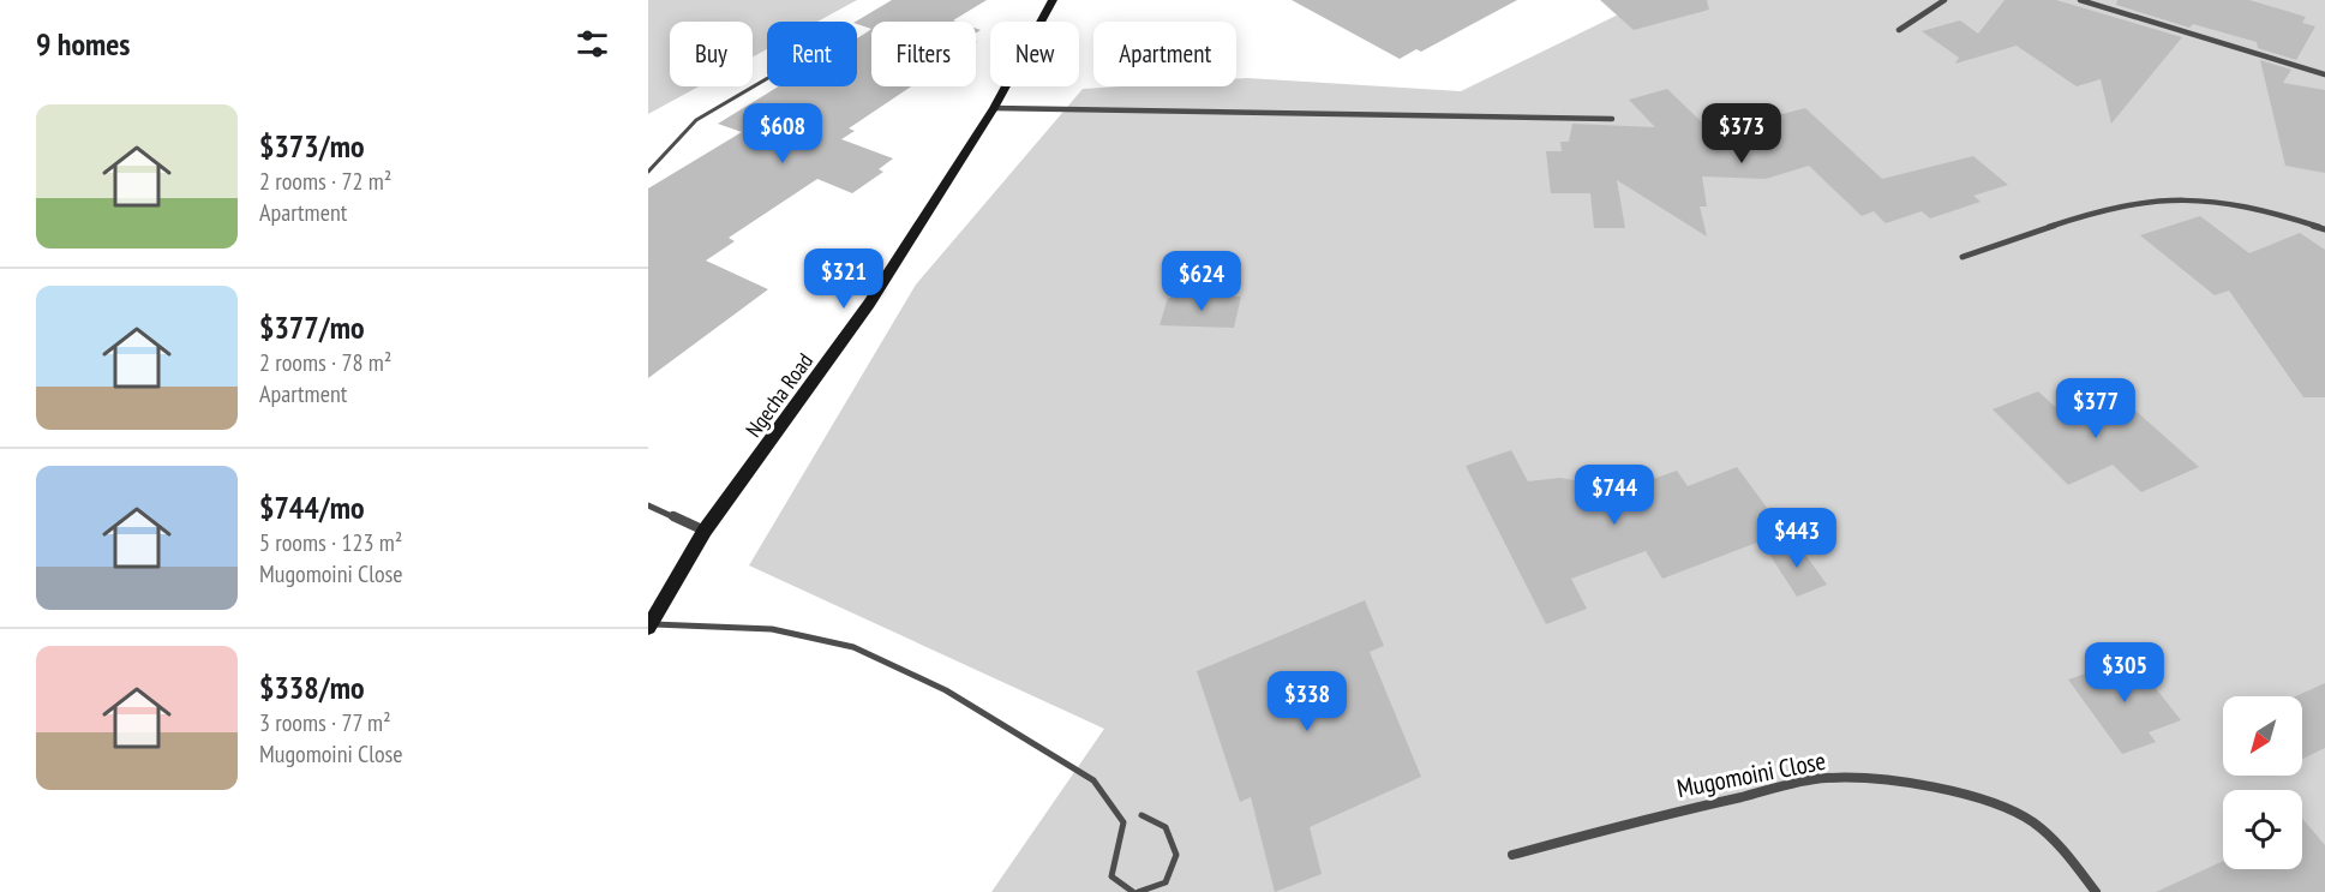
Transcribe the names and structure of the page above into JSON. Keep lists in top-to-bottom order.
{
  "streets": {
    "street": ["Ngecha Road", "Mugomoini Close"]
  },
  "north": "bottom left",
  "page": {
    "heading": "9 homes",
    "chip": [
      "Buy",
      "Rent",
      "Filters",
      "New",
      "Apartment"
    ],
    "list": [
      {
        "name": "$373/mo",
        "note": "2 rooms · 72 m² · Apartment"
      },
      {
        "name": "$377/mo",
        "note": "2 rooms · 78 m² · Apartment"
      },
      {
        "name": "$744/mo",
        "note": "5 rooms · 123 m² · Mugomoini Close"
      },
      {
        "name": "$338/mo",
        "note": "3 rooms · 77 m² · Mugomoini Close"
      }
    ],
    "price": [
      "$608",
      "$373",
      "$321",
      "$624",
      "$377",
      "$744",
      "$443",
      "$305",
      "$338"
    ]
  }
}
